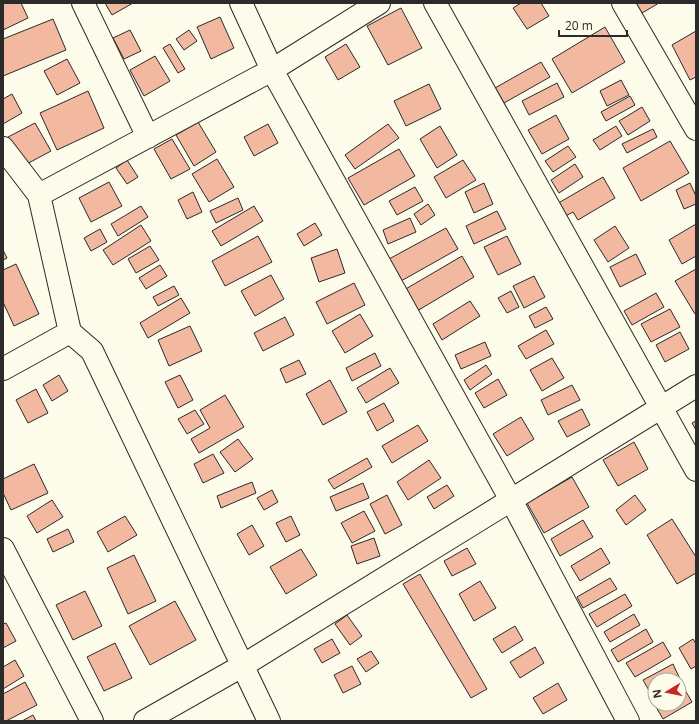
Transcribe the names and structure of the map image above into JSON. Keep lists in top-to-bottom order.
{
  "scale_bar": "20 m",
  "north": "left"
}
